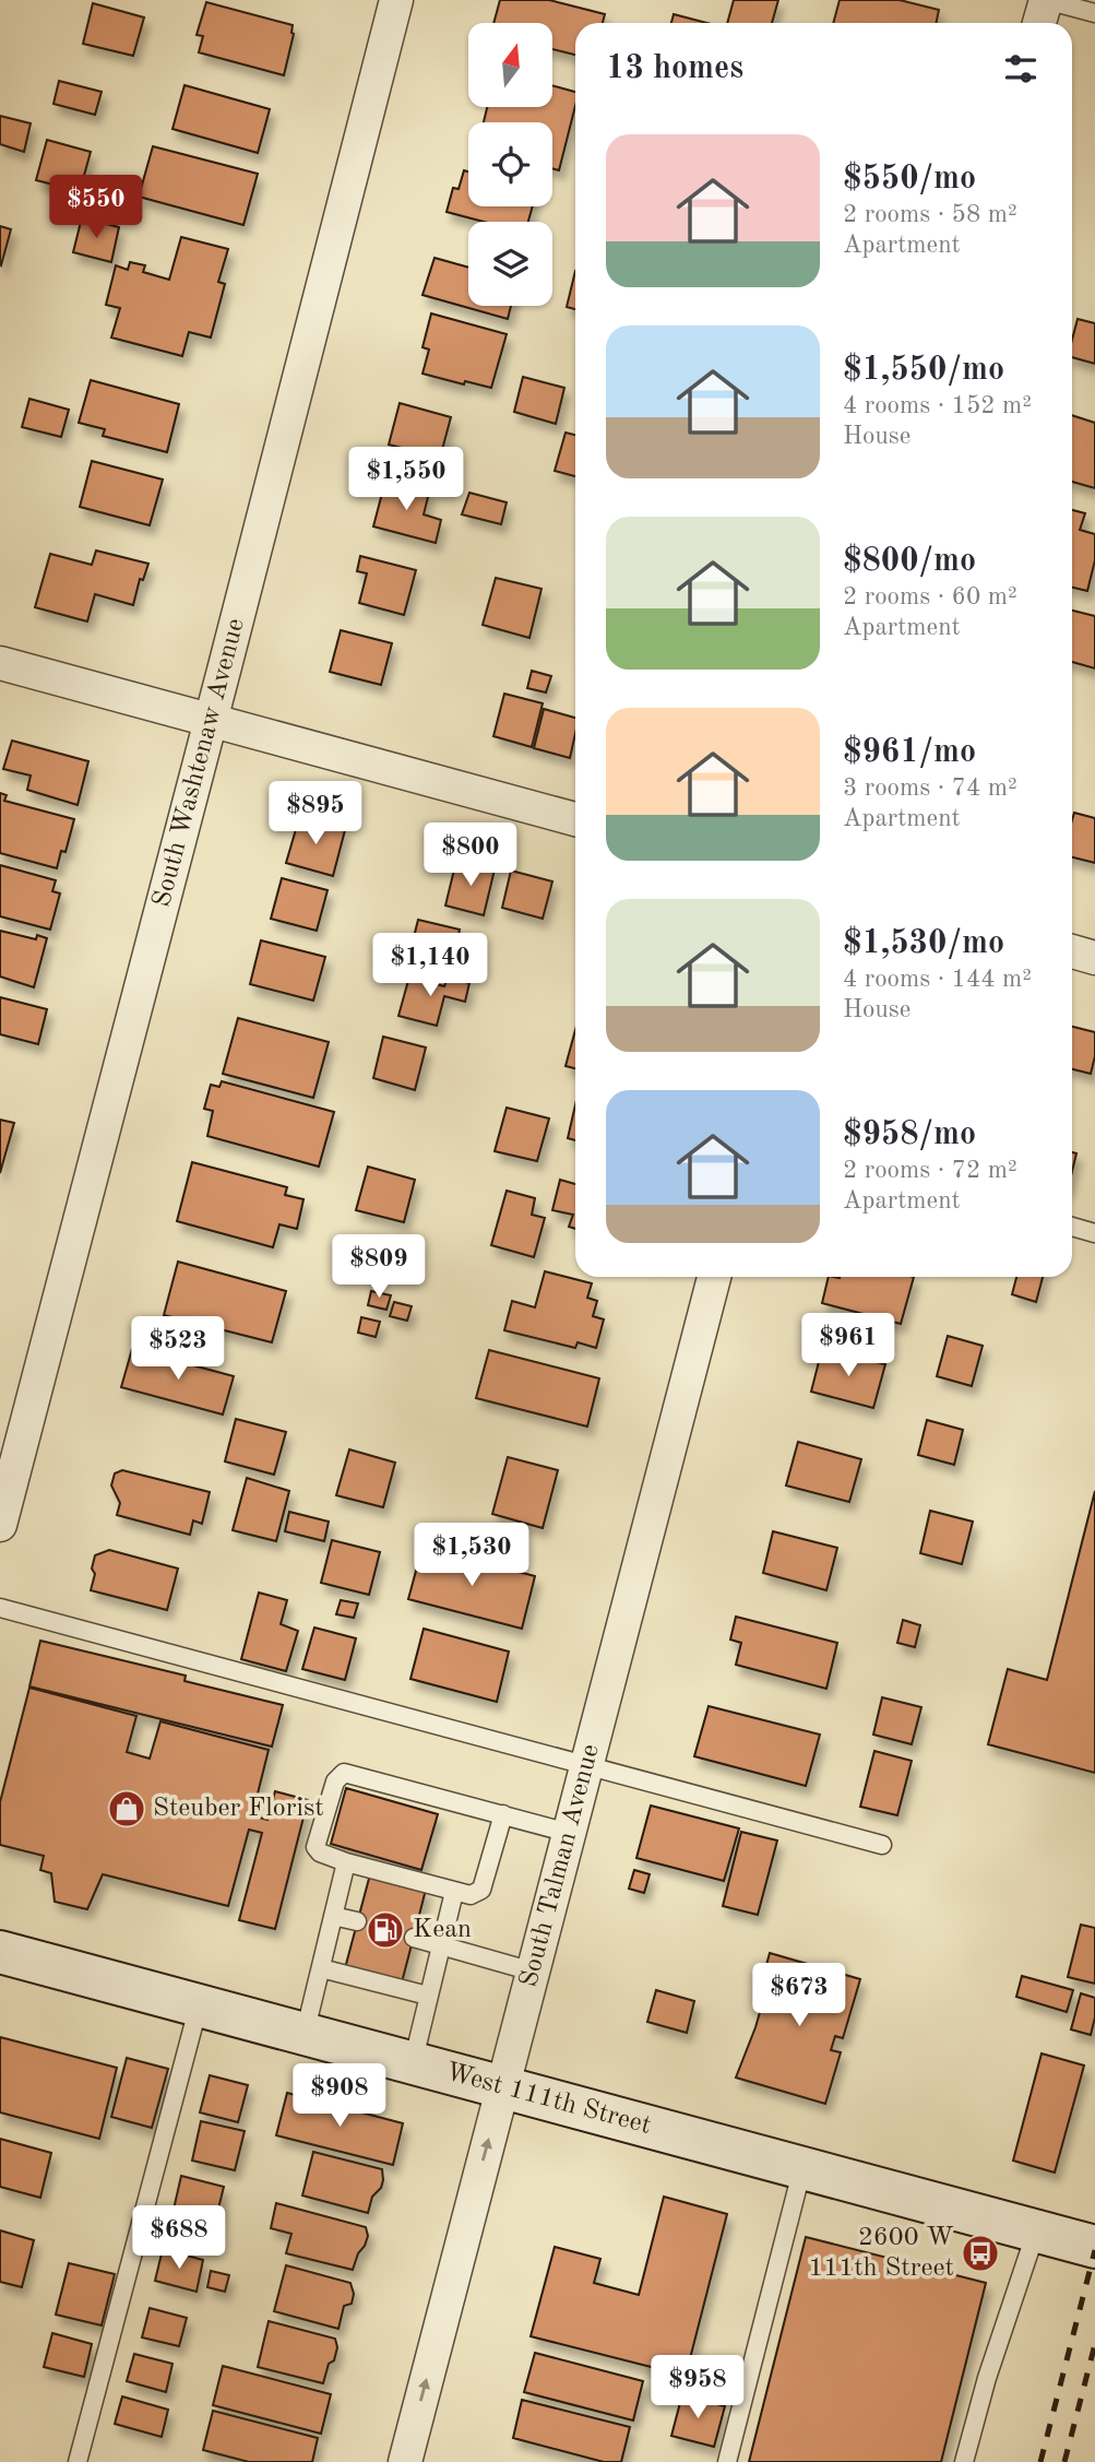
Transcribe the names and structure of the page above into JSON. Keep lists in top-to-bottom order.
{
  "streets": {
    "main road": ["West 111th Street"],
    "street": ["South Washtenaw Avenue", "South Talman Avenue"]
  },
  "crossings": [
    ["South Talman Avenue", "West 111th Street"]
  ],
  "places": {
    "shop": ["Steuber Florist"],
    "fuel station": ["Kean"],
    "bus stop": ["2600 W 111th Street"]
  },
  "north": "top",
  "page": {
    "heading": "13 homes",
    "list": [
      {
        "name": "$550/mo",
        "note": "2 rooms · 58 m² · Apartment"
      },
      {
        "name": "$1,550/mo",
        "note": "4 rooms · 152 m² · House"
      },
      {
        "name": "$800/mo",
        "note": "2 rooms · 60 m² · Apartment"
      },
      {
        "name": "$961/mo",
        "note": "3 rooms · 74 m² · Apartment"
      },
      {
        "name": "$1,530/mo",
        "note": "4 rooms · 144 m² · House"
      },
      {
        "name": "$958/mo",
        "note": "2 rooms · 72 m² · Apartment"
      }
    ],
    "price": [
      "$550",
      "$1,550",
      "$895",
      "$800",
      "$1,140",
      "$809",
      "$961",
      "$523",
      "$1,530",
      "$673",
      "$908",
      "$688",
      "$958"
    ]
  }
}
